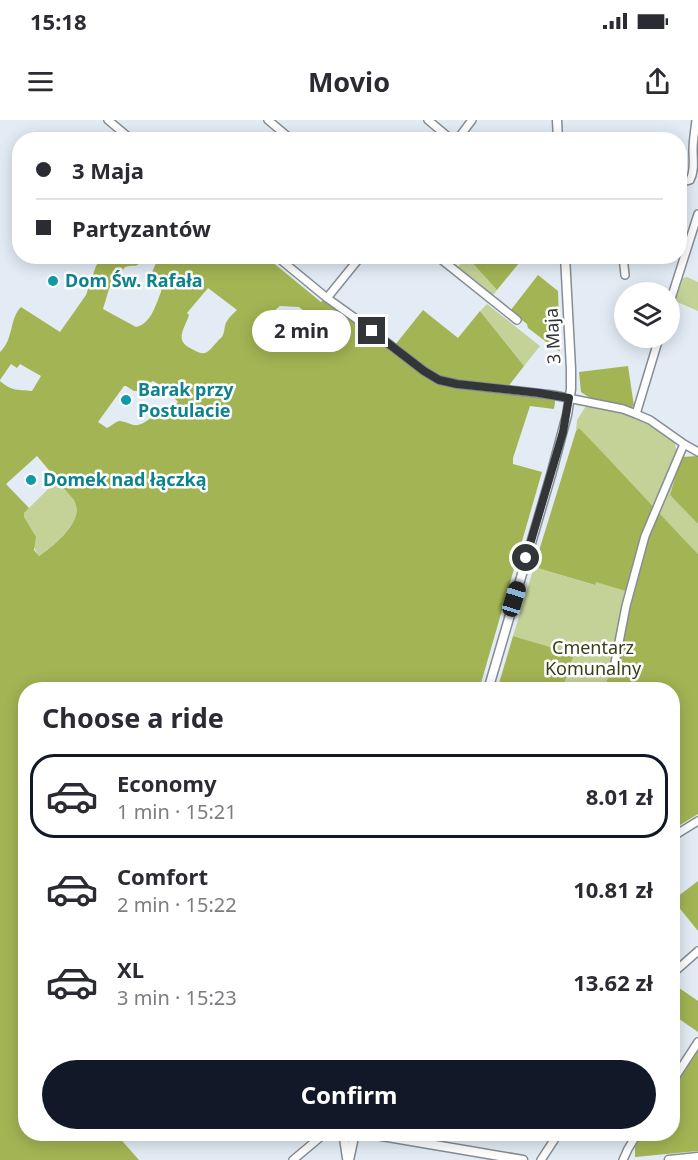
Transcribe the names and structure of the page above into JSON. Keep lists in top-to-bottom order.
{
  "streets": {
    "street": ["3 Maja"]
  },
  "parks": ["Cmentarz Komunalny"],
  "places": ["Dom Św. Rafała", "Barak przy Postulacie", "Domek nad łączką"],
  "page": {
    "status": "15:18",
    "header": "Movio",
    "banner": ["3 Maja", "Partyzantów"],
    "bubble": "2 min",
    "heading": "Choose a ride",
    "list": [
      {
        "name": "Economy",
        "note": "1 min · 15:21",
        "value": "8.01 zł"
      },
      {
        "name": "Comfort",
        "note": "2 min · 15:22",
        "value": "10.81 zł"
      },
      {
        "name": "XL",
        "note": "3 min · 15:23",
        "value": "13.62 zł"
      }
    ],
    "buttons": "Confirm"
  }
}
